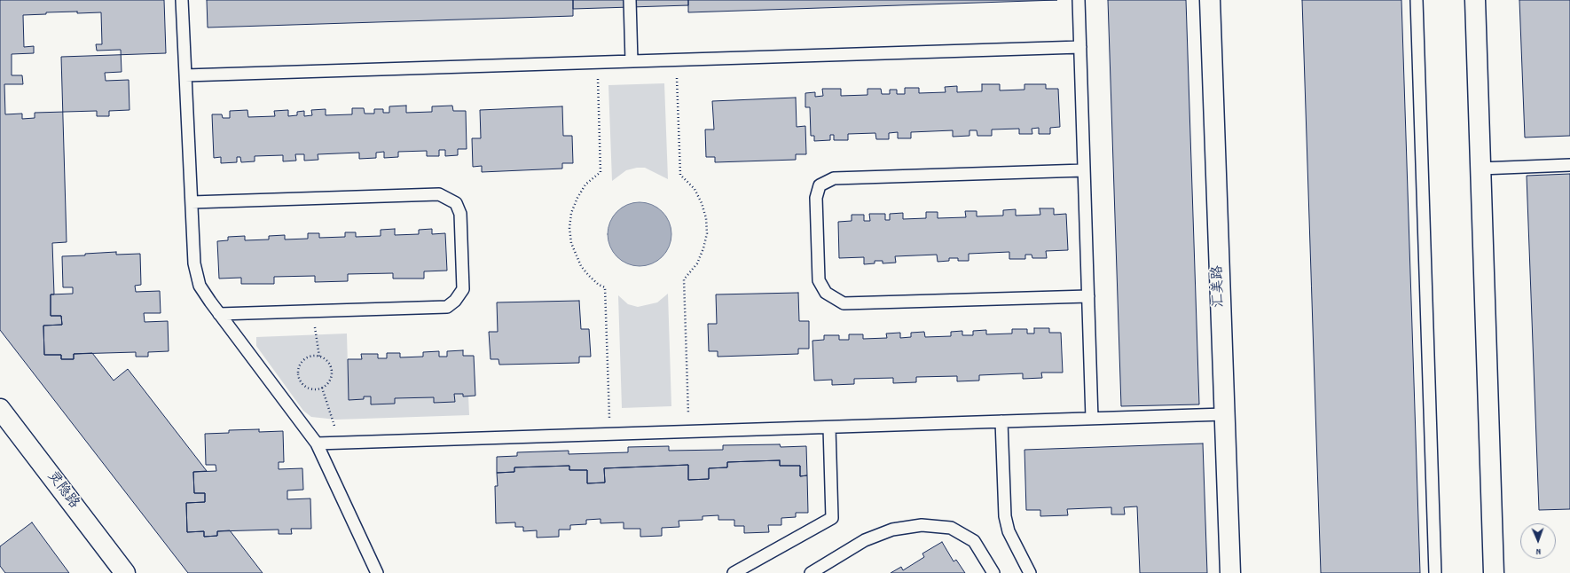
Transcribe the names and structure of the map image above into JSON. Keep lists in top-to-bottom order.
{
  "streets": {
    "street": ["汇美路", "灵隐路"]
  },
  "north": "bottom"
}
